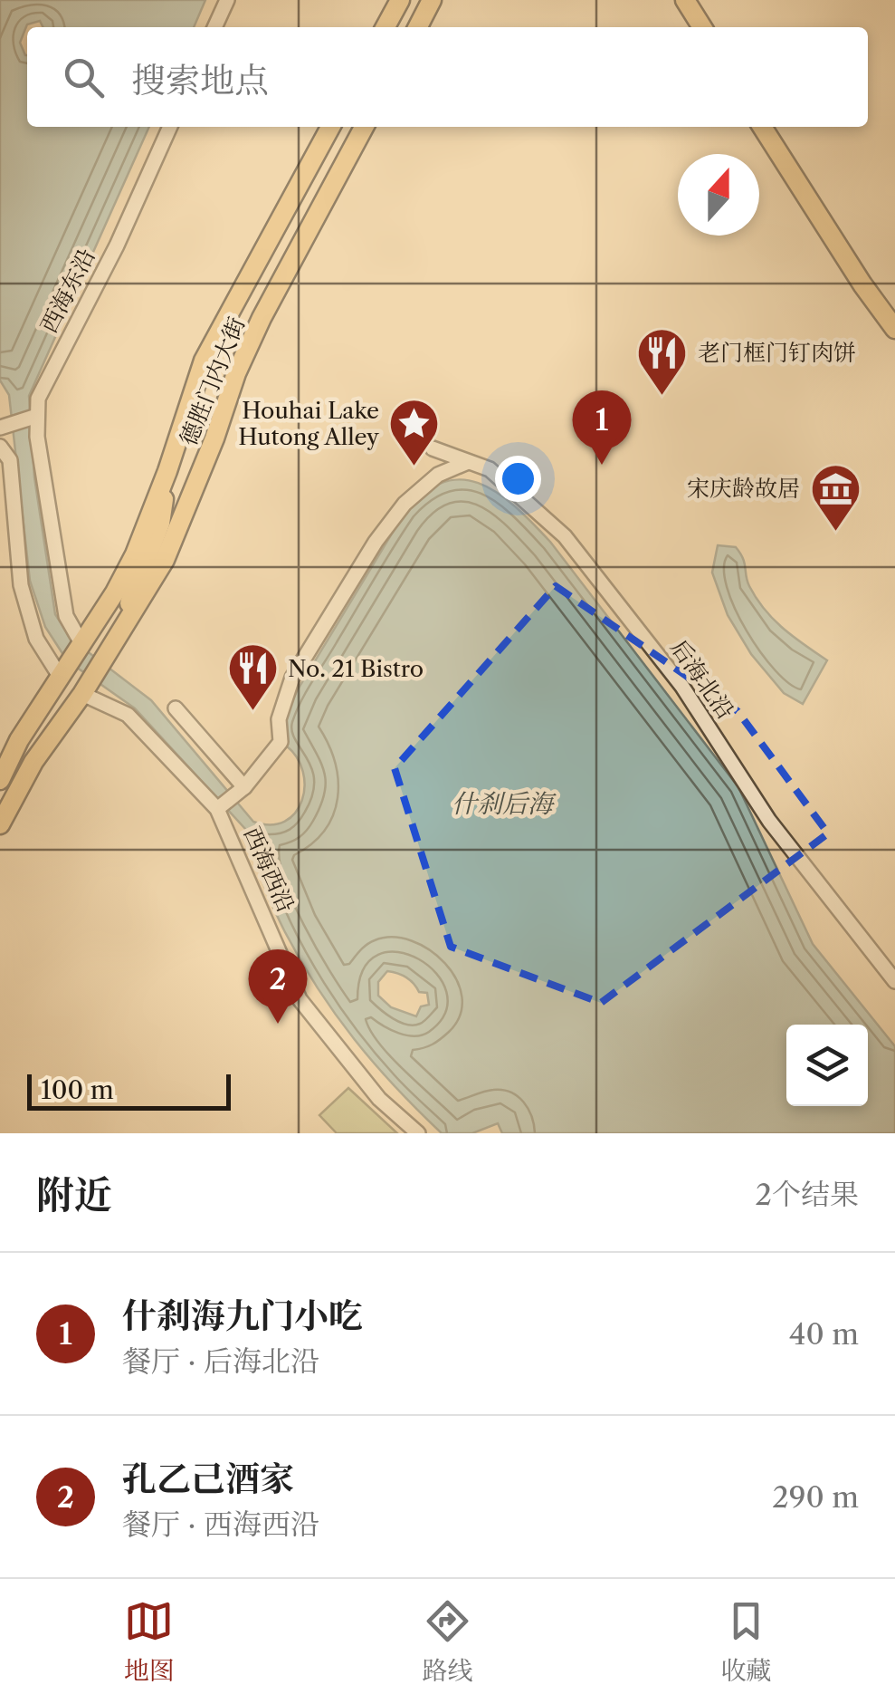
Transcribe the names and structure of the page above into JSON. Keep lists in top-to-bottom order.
{
  "streets": {
    "main road": ["德胜门内大街"],
    "street": ["西海东沿", "后海北沿", "西海西沿"]
  },
  "crossings": [
    ["西海东沿", "德胜门内大街"],
    ["德胜门内大街", "西海西沿"]
  ],
  "water": ["什刹后海"],
  "places": {
    "restaurant": ["老门框门钉肉饼", "No. 21 Bistro"],
    "place": ["Houhai Lake Hutong Alley"],
    "museum": ["宋庆龄故居"]
  },
  "scale_bar": "100 m",
  "north": "top",
  "page": {
    "search": "搜索地点",
    "pins": ["1", "2"],
    "scale": "100 m",
    "heading": ["附近", "2个结果"],
    "list": [
      {
        "mark": "1",
        "name": "什刹海九门小吃",
        "note": "餐厅 · 后海北沿",
        "value": "40 m"
      },
      {
        "mark": "2",
        "name": "孔乙己酒家",
        "note": "餐厅 · 西海西沿",
        "value": "290 m"
      }
    ],
    "nav": ["地图", "路线", "收藏"]
  }
}
